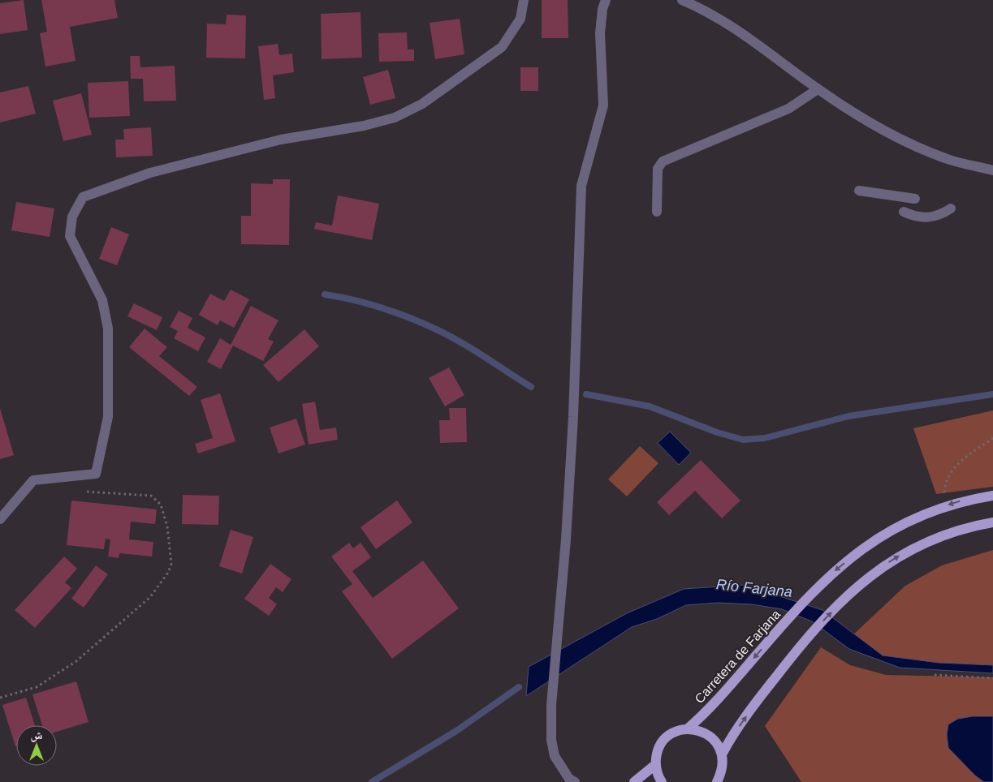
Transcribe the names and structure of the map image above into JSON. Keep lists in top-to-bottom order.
{
  "streets": {
    "main road": ["Carretera de Farjana"]
  },
  "water": ["Río Farjana"],
  "north": "top"
}
